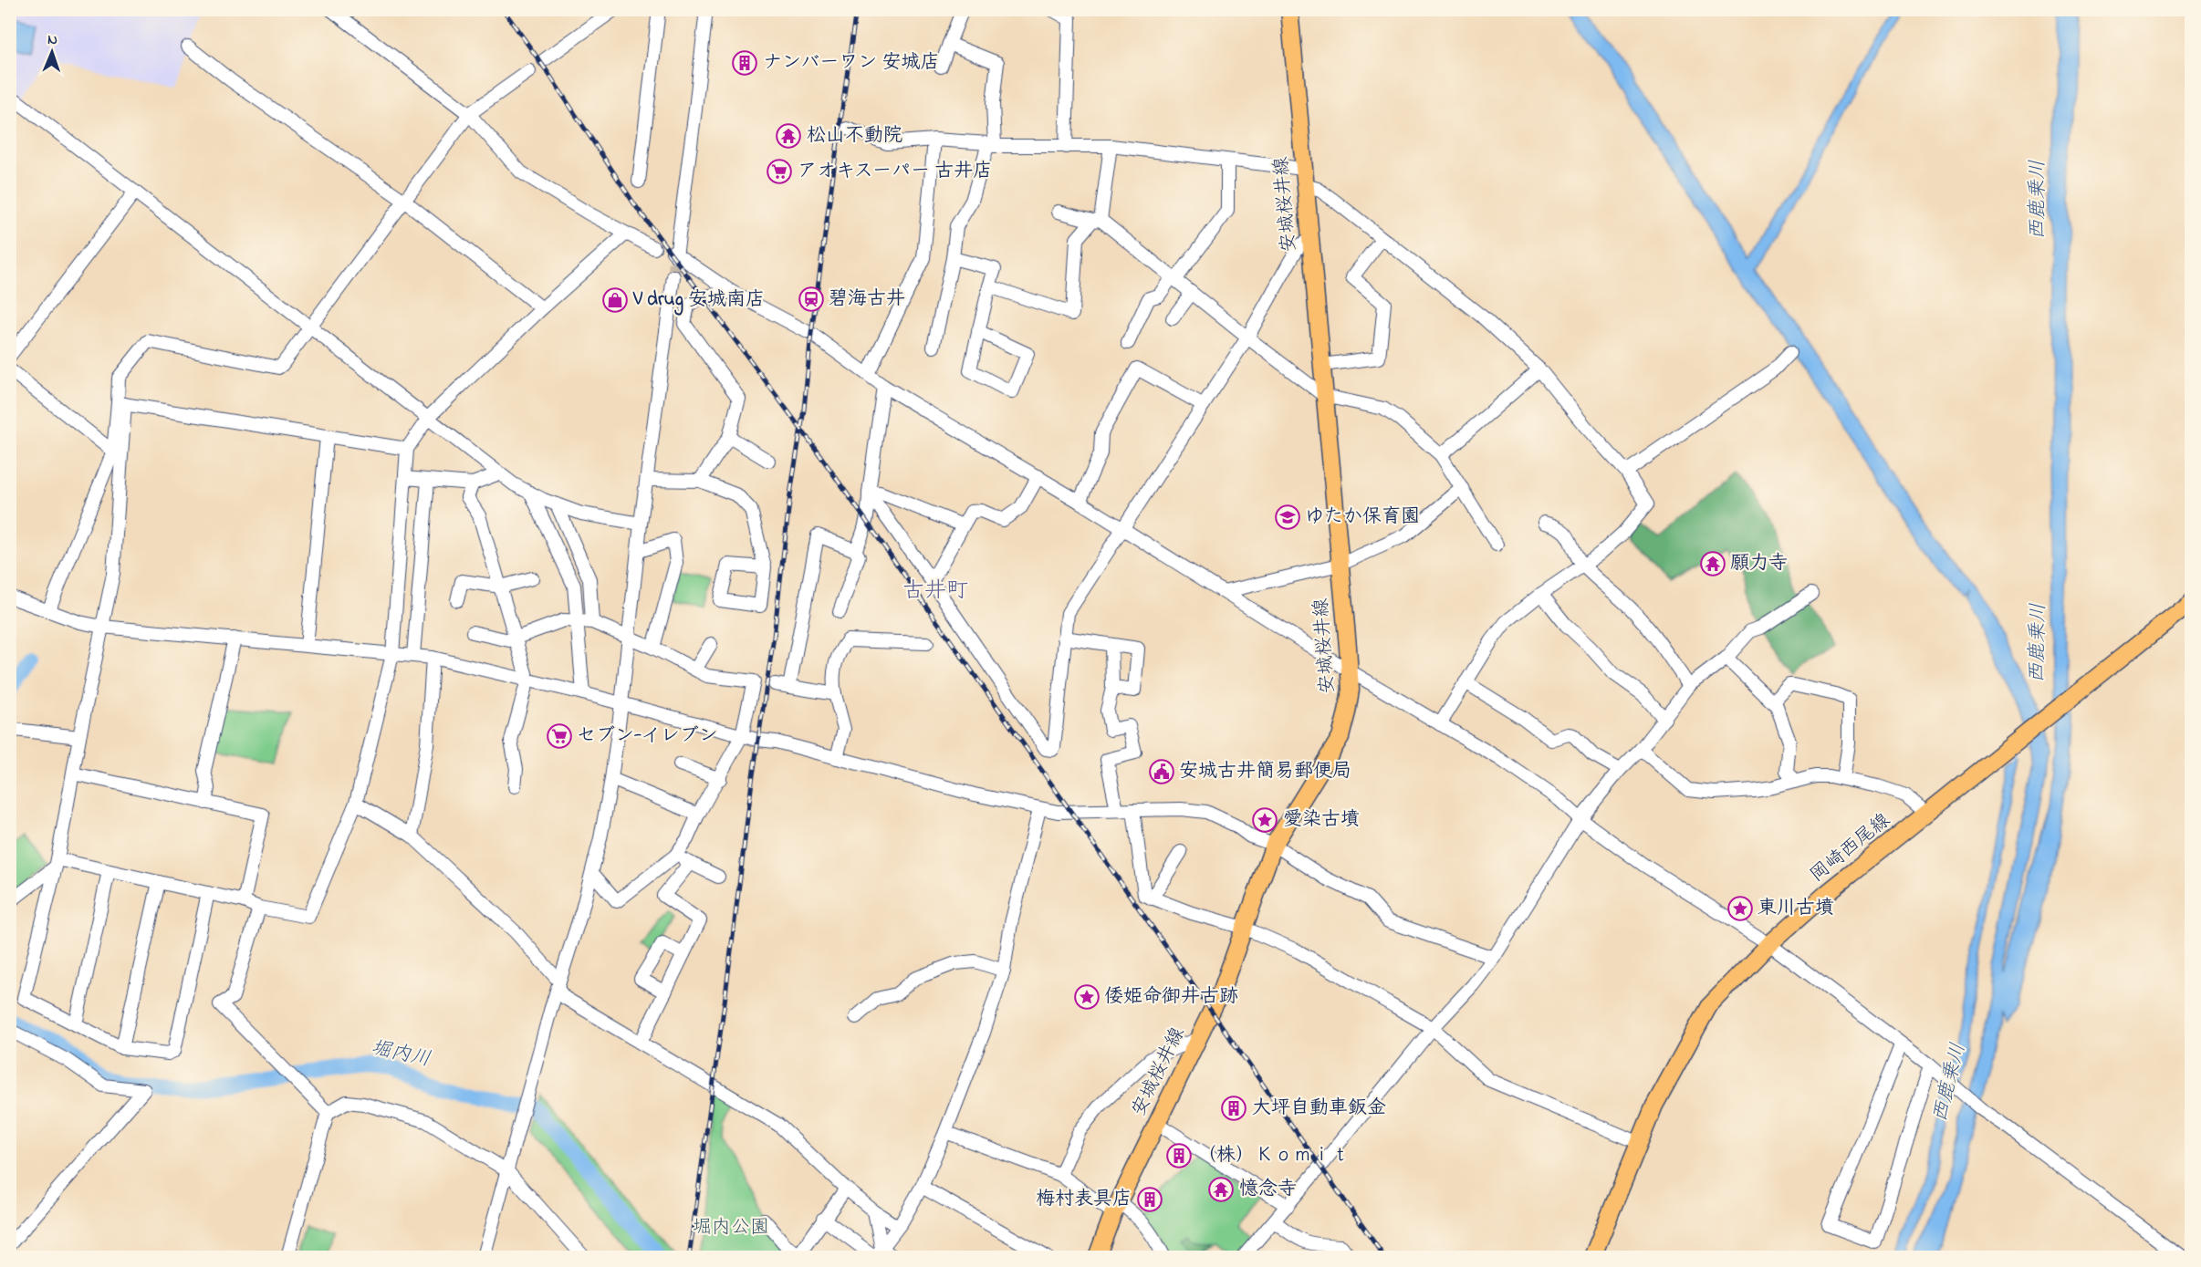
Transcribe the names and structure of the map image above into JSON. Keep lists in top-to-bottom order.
{
  "streets": {
    "main road": ["安城桜井線", "岡崎西尾線"]
  },
  "districts": ["古井町"],
  "water": ["西鹿乗川", "堀内川"],
  "parks": ["堀内公園"],
  "places": {
    "building": [
      "ナンバーワン 安城店",
      "大坪自動車鈑金",
      "（株）Ｋｏｍｉｔ",
      "梅村表具店"
    ],
    "temple": ["松山不動院", "願力寺", "憶念寺"],
    "supermarket": ["アオキスーパー 古井店", "セブン-イレブン"],
    "station": ["碧海古井"],
    "shop": ["V drug 安城南店"],
    "school or university": ["ゆたか保育園"],
    "public building": ["安城古井簡易郵便局"],
    "place": ["愛染古墳", "東川古墳", "倭姫命御井古跡"]
  },
  "north": "top"
}
